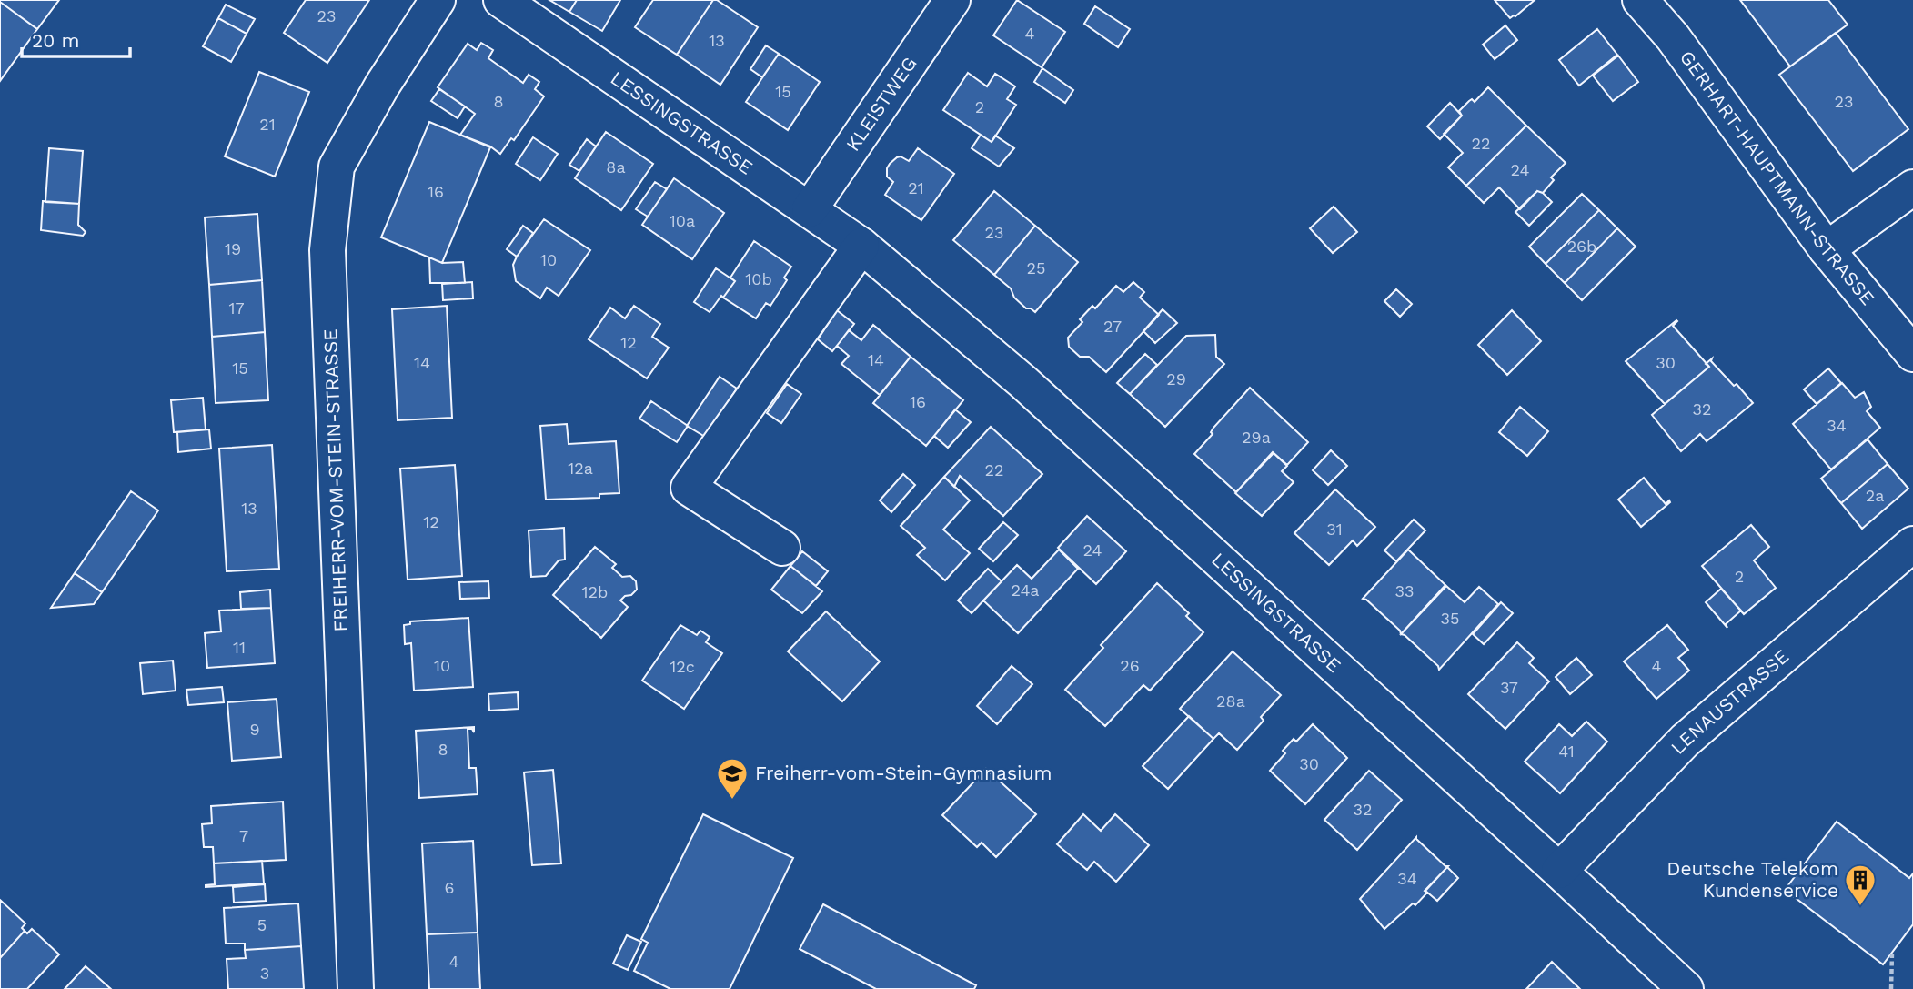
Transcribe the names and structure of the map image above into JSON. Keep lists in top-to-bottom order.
{
  "streets": {
    "street": [
      "KLEISTWEG",
      "LESSINGSTRASSE",
      "GERHART-HAUPTMANN-STRASSE",
      "FREIHERR-VOM-STEIN-STRASSE",
      "LENAUSTRASSE"
    ]
  },
  "crossings": [
    ["KLEISTWEG", "LESSINGSTRASSE"],
    ["LESSINGSTRASSE", "LENAUSTRASSE"]
  ],
  "places": {
    "school or university": ["Freiherr-vom-Stein-Gymnasium"],
    "building": ["Deutsche Telekom Kundenservice"]
  },
  "house_numbers": [
    "23",
    "4",
    "13",
    "15",
    "8",
    "23",
    "2",
    "21",
    "22",
    "8a",
    "24",
    "21",
    "16",
    "10a",
    "23",
    "26b",
    "19",
    "10",
    "25",
    "10b",
    "17",
    "27",
    "12",
    "14",
    "14",
    "30",
    "15",
    "29",
    "16",
    "32",
    "34",
    "29a",
    "12a",
    "22",
    "2a",
    "13",
    "12",
    "31",
    "24",
    "2",
    "24a",
    "33",
    "12b",
    "35",
    "11",
    "10",
    "26",
    "4",
    "12c",
    "37",
    "28a",
    "9",
    "8",
    "41",
    "30",
    "32",
    "7",
    "34",
    "6",
    "5",
    "4",
    "3"
  ],
  "scale_bar": "20 m"
}
